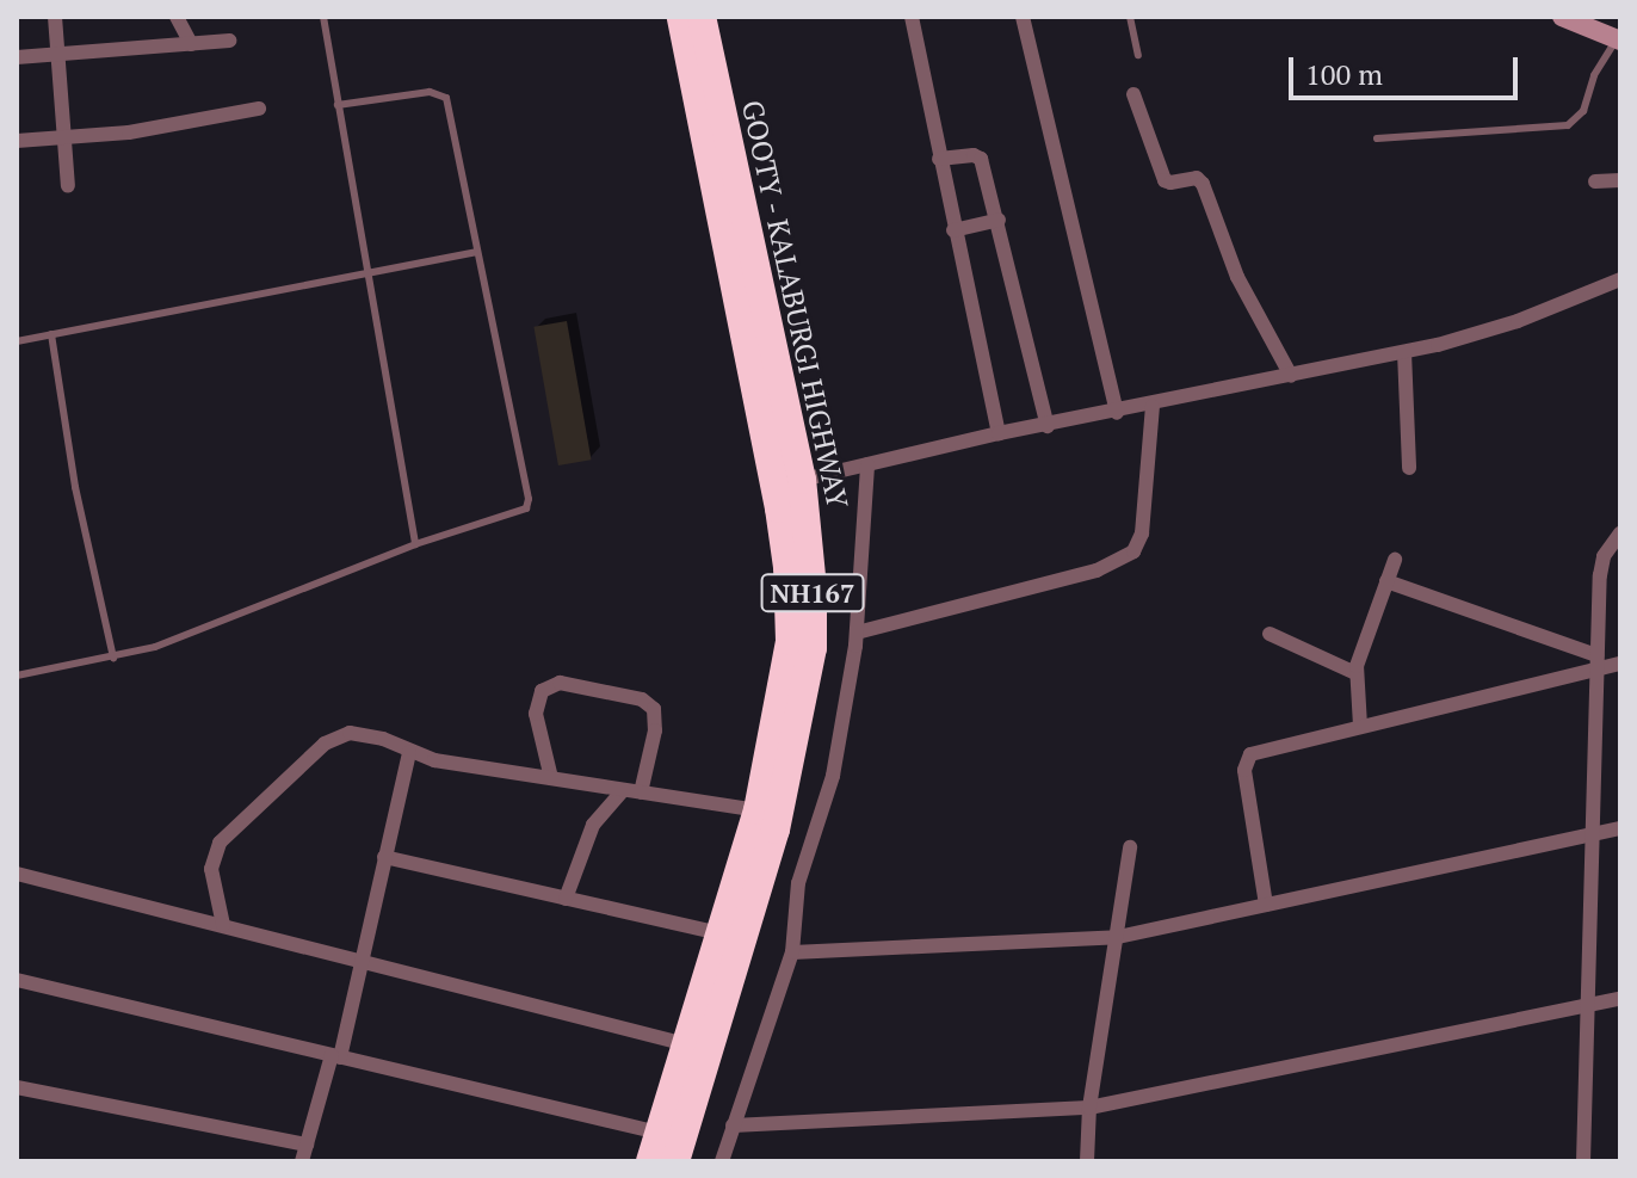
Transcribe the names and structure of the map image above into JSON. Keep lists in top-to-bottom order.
{
  "streets": {
    "highway": ["GOOTY - KALABURGI HIGHWAY", "NH167"]
  },
  "scale_bar": "100 m"
}
